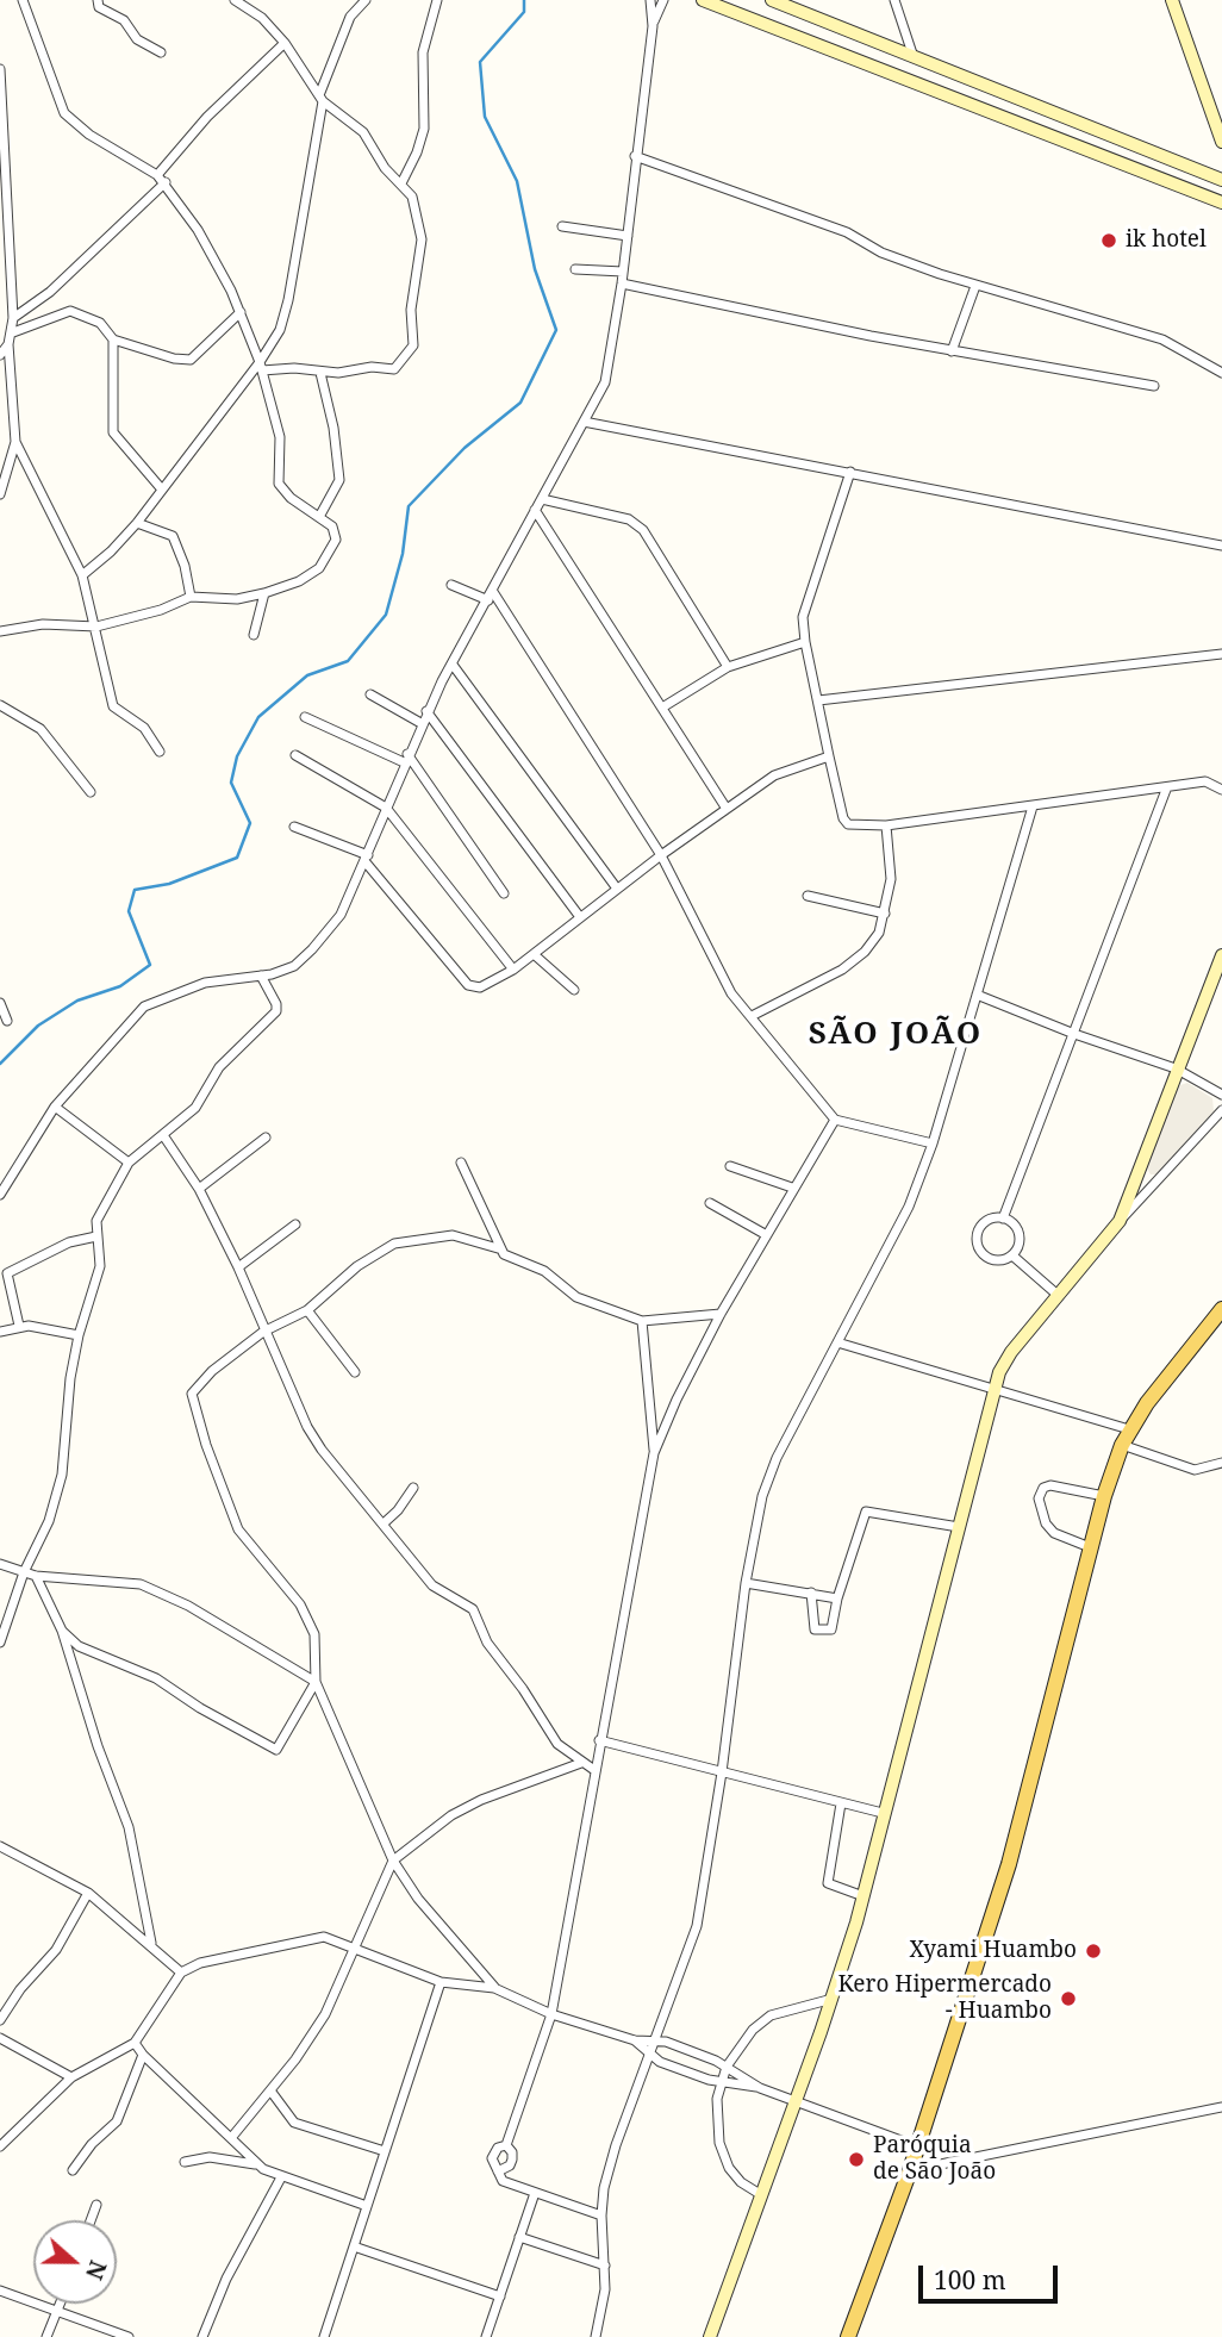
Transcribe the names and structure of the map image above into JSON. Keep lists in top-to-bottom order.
{
  "districts": ["SÃO JOÃO"],
  "places": [
    "ik hotel",
    "Xyami Huambo",
    "Kero Hipermercado - Huambo",
    "Paróquia de São João"
  ],
  "scale_bar": "100 m",
  "north": "right"
}
